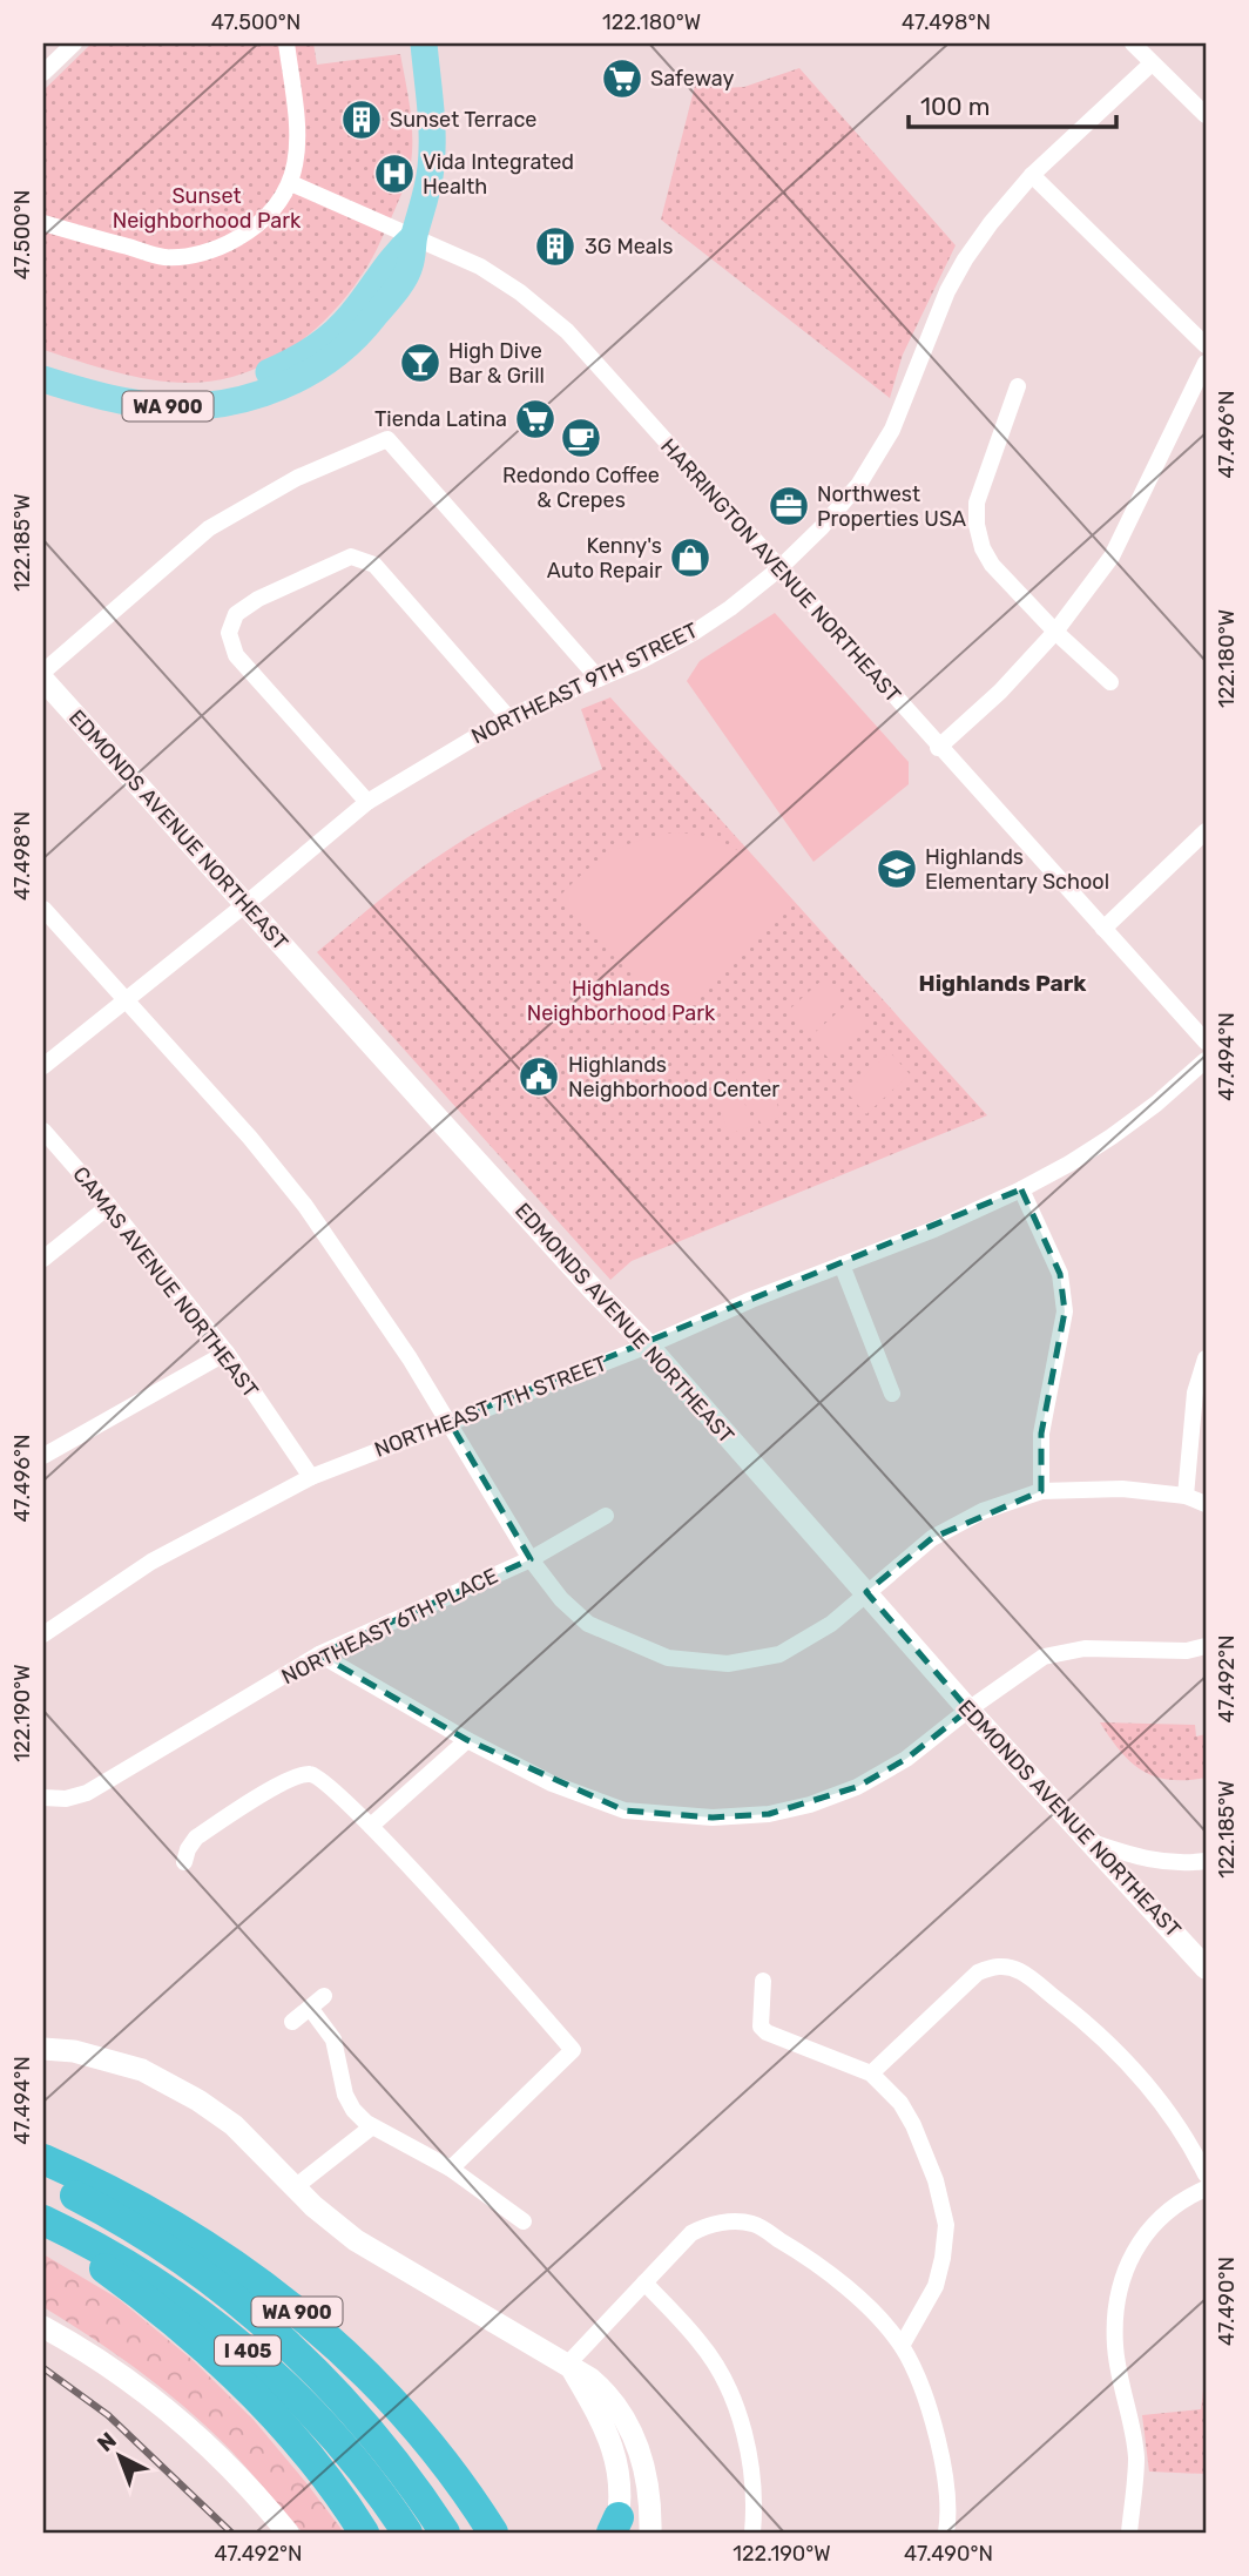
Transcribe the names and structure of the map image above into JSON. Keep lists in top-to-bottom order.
{
  "streets": {
    "highway": ["WA 900", "I 405"],
    "street": [
      "HARRINGTON AVENUE NORTHEAST",
      "NORTHEAST 9TH STREET",
      "EDMONDS AVENUE NORTHEAST",
      "CAMAS AVENUE NORTHEAST",
      "NORTHEAST 7TH STREET",
      "NORTHEAST 6TH PLACE"
    ]
  },
  "crossings": [
    ["WA 900", "HARRINGTON AVENUE NORTHEAST"],
    ["HARRINGTON AVENUE NORTHEAST", "NORTHEAST 9TH STREET"],
    ["NORTHEAST 9TH STREET", "EDMONDS AVENUE NORTHEAST"],
    ["EDMONDS AVENUE NORTHEAST", "NORTHEAST 7TH STREET"],
    ["CAMAS AVENUE NORTHEAST", "NORTHEAST 7TH STREET"]
  ],
  "districts": ["Highlands Park"],
  "parks": ["Sunset Neighborhood Park", "Highlands Neighborhood Park"],
  "places": {
    "supermarket": ["Safeway", "Tienda Latina"],
    "building": ["Sunset Terrace", "3G Meals"],
    "hospital": ["Vida Integrated Health"],
    "bar": ["High Dive Bar & Grill"],
    "cafe": ["Redondo Coffee & Crepes"],
    "office": ["Northwest Properties USA"],
    "shop": ["Kenny's Auto Repair"],
    "school or university": ["Highlands Elementary School"],
    "public building": ["Highlands Neighborhood Center"]
  },
  "scale_bar": "100 m",
  "north": "top left",
  "coordinates": [
    "47.500°N",
    "122.180°W",
    "47.498°N",
    "47.496°N",
    "122.185°W",
    "47.494°N",
    "47.492°N",
    "122.190°W",
    "47.490°N"
  ]
}
